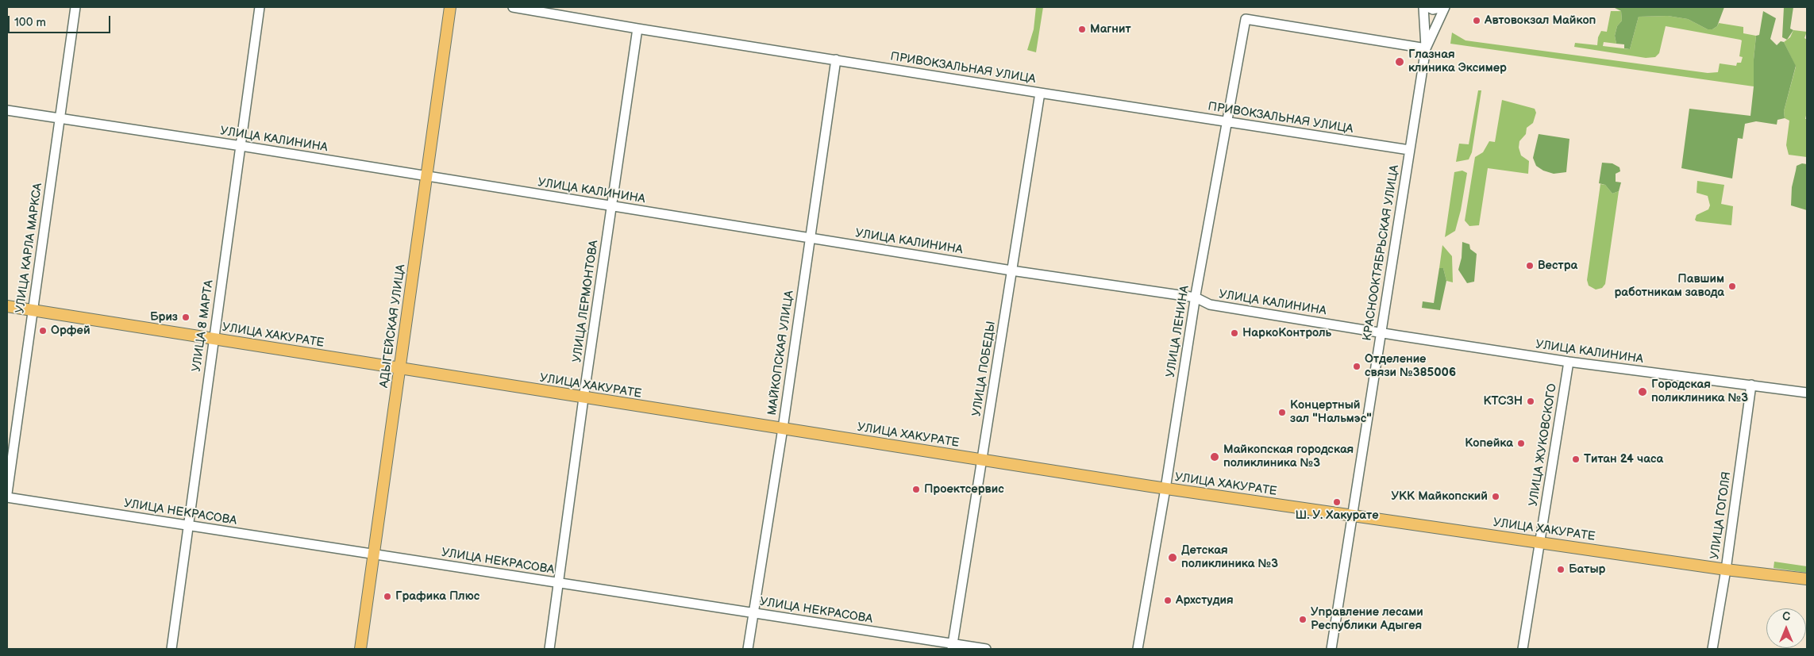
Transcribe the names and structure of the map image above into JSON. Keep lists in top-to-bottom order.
{
  "streets": {
    "main road": ["АДЫГЕЙСКАЯ УЛИЦА", "УЛИЦА ХАКУРАТЕ"],
    "street": [
      "ПРИВОКЗАЛЬНАЯ УЛИЦА",
      "УЛИЦА КАЛИНИНА",
      "УЛИЦА КАРЛА МАРКСА",
      "КРАСНООКТЯБРЬСКАЯ УЛИЦА",
      "УЛИЦА ЛЕРМОНТОВА",
      "УЛИЦА 8 МАРТА",
      "УЛИЦА ЛЕНИНА",
      "МАЙКОПСКАЯ УЛИЦА",
      "УЛИЦА ПОБЕДЫ",
      "УЛИЦА ЖУКОВСКОГО",
      "УЛИЦА НЕКРАСОВА",
      "УЛИЦА ГОГОЛЯ"
    ]
  },
  "crossings": [
    ["ПРИВОКЗАЛЬНАЯ УЛИЦА", "КРАСНООКТЯБРЬСКАЯ УЛИЦА"],
    ["ПРИВОКЗАЛЬНАЯ УЛИЦА", "УЛИЦА ЛЕРМОНТОВА"],
    ["ПРИВОКЗАЛЬНАЯ УЛИЦА", "УЛИЦА ЛЕНИНА"],
    ["ПРИВОКЗАЛЬНАЯ УЛИЦА", "МАЙКОПСКАЯ УЛИЦА"],
    ["ПРИВОКЗАЛЬНАЯ УЛИЦА", "УЛИЦА ПОБЕДЫ"],
    ["УЛИЦА КАЛИНИНА", "УЛИЦА КАРЛА МАРКСА"],
    ["УЛИЦА КАЛИНИНА", "КРАСНООКТЯБРЬСКАЯ УЛИЦА"],
    ["УЛИЦА КАЛИНИНА", "УЛИЦА ЛЕРМОНТОВА"],
    ["УЛИЦА КАЛИНИНА", "УЛИЦА 8 МАРТА"],
    ["УЛИЦА КАЛИНИНА", "АДЫГЕЙСКАЯ УЛИЦА"],
    ["УЛИЦА КАЛИНИНА", "УЛИЦА ЛЕНИНА"],
    ["УЛИЦА КАЛИНИНА", "МАЙКОПСКАЯ УЛИЦА"],
    ["УЛИЦА КАЛИНИНА", "УЛИЦА ПОБЕДЫ"],
    ["УЛИЦА КАЛИНИНА", "УЛИЦА ЖУКОВСКОГО"],
    ["УЛИЦА КАЛИНИНА", "УЛИЦА ГОГОЛЯ"],
    ["УЛИЦА КАРЛА МАРКСА", "УЛИЦА ХАКУРАТЕ"],
    ["КРАСНООКТЯБРЬСКАЯ УЛИЦА", "УЛИЦА ЛЕНИНА"],
    ["КРАСНООКТЯБРЬСКАЯ УЛИЦА", "УЛИЦА ХАКУРАТЕ"],
    ["УЛИЦА ЛЕРМОНТОВА", "УЛИЦА ХАКУРАТЕ"],
    ["УЛИЦА ЛЕРМОНТОВА", "УЛИЦА НЕКРАСОВА"],
    ["УЛИЦА 8 МАРТА", "УЛИЦА ХАКУРАТЕ"],
    ["УЛИЦА 8 МАРТА", "УЛИЦА НЕКРАСОВА"],
    ["АДЫГЕЙСКАЯ УЛИЦА", "УЛИЦА ХАКУРАТЕ"],
    ["АДЫГЕЙСКАЯ УЛИЦА", "УЛИЦА НЕКРАСОВА"],
    ["УЛИЦА ЛЕНИНА", "УЛИЦА ХАКУРАТЕ"],
    ["УЛИЦА ХАКУРАТЕ", "МАЙКОПСКАЯ УЛИЦА"],
    ["УЛИЦА ХАКУРАТЕ", "УЛИЦА ПОБЕДЫ"],
    ["УЛИЦА ХАКУРАТЕ", "УЛИЦА ЖУКОВСКОГО"],
    ["УЛИЦА ХАКУРАТЕ", "УЛИЦА ГОГОЛЯ"],
    ["МАЙКОПСКАЯ УЛИЦА", "УЛИЦА НЕКРАСОВА"],
    ["УЛИЦА ПОБЕДЫ", "УЛИЦА НЕКРАСОВА"]
  ],
  "places": [
    "Автовокзал Майкоп",
    "Магнит",
    "Глазная клиника Эксимер",
    "Вестра",
    "Павшим работникам завода",
    "Бриз",
    "Орфей",
    "НаркоКонтроль",
    "Отделение связи №385006",
    "Городская поликлиника №3",
    "КТСЗН",
    "Концертный зал \"Нальмэс\"",
    "Копейка",
    "Майкопская городская поликлиника №3",
    "Титан 24 часа",
    "Проектсервис",
    "УКК Майкопский",
    "Ш. У. Хакурате",
    "Детская поликлиника №3",
    "Батыр",
    "Графика Плюс",
    "Архстудия",
    "Управление лесами Республики Адыгея"
  ],
  "scale_bar": "100 m",
  "north": "top"
}
